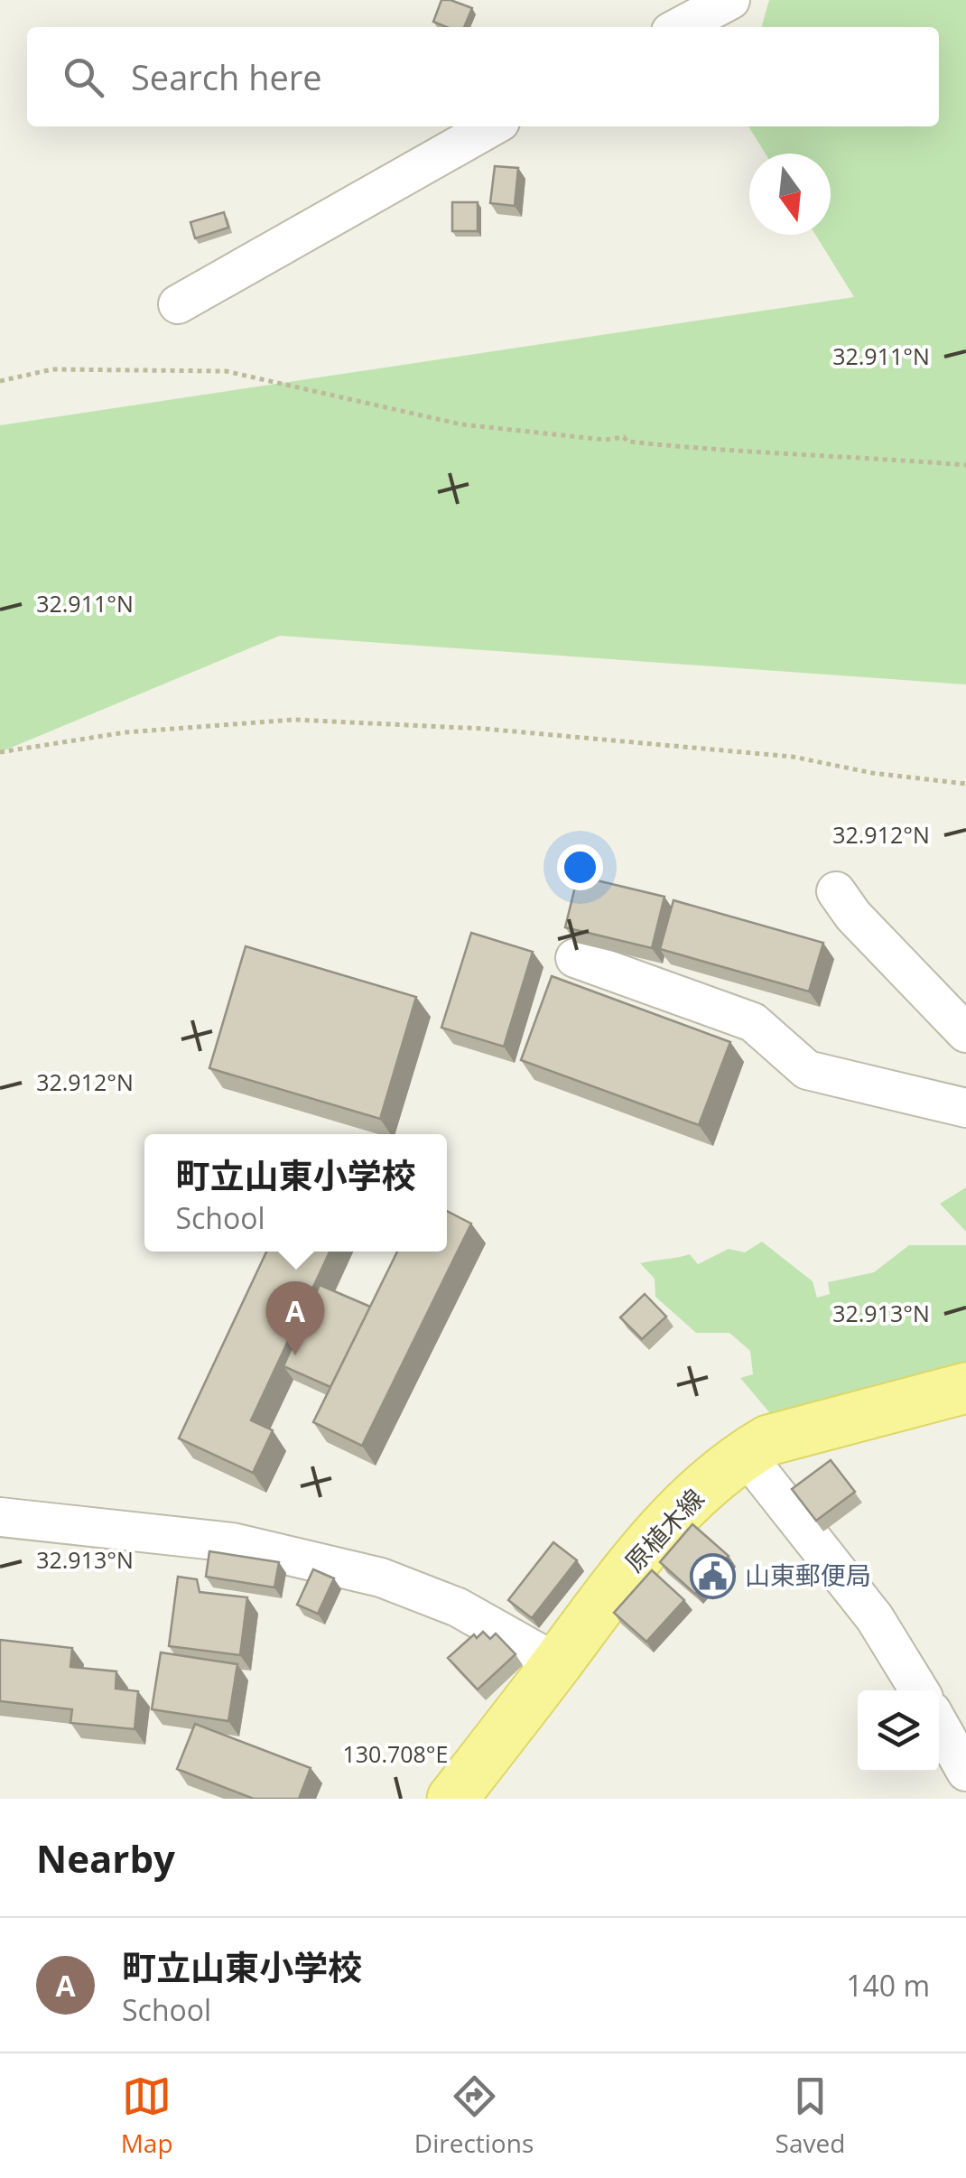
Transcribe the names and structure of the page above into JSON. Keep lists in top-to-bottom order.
{
  "streets": {
    "main road": ["原植木線"]
  },
  "places": {
    "public building": ["山東郵便局"]
  },
  "north": "bottom",
  "page": {
    "search": "Search here",
    "popup": ["町立山東小学校", "School"],
    "pins": "A",
    "heading": "Nearby",
    "list": [
      {
        "mark": "A",
        "name": "町立山東小学校",
        "note": "School",
        "value": "140 m"
      }
    ],
    "nav": ["Map", "Directions", "Saved"]
  },
  "coordinates": [
    "32.911°N",
    "32.912°N",
    "32.913°N",
    "130.708°E"
  ]
}
